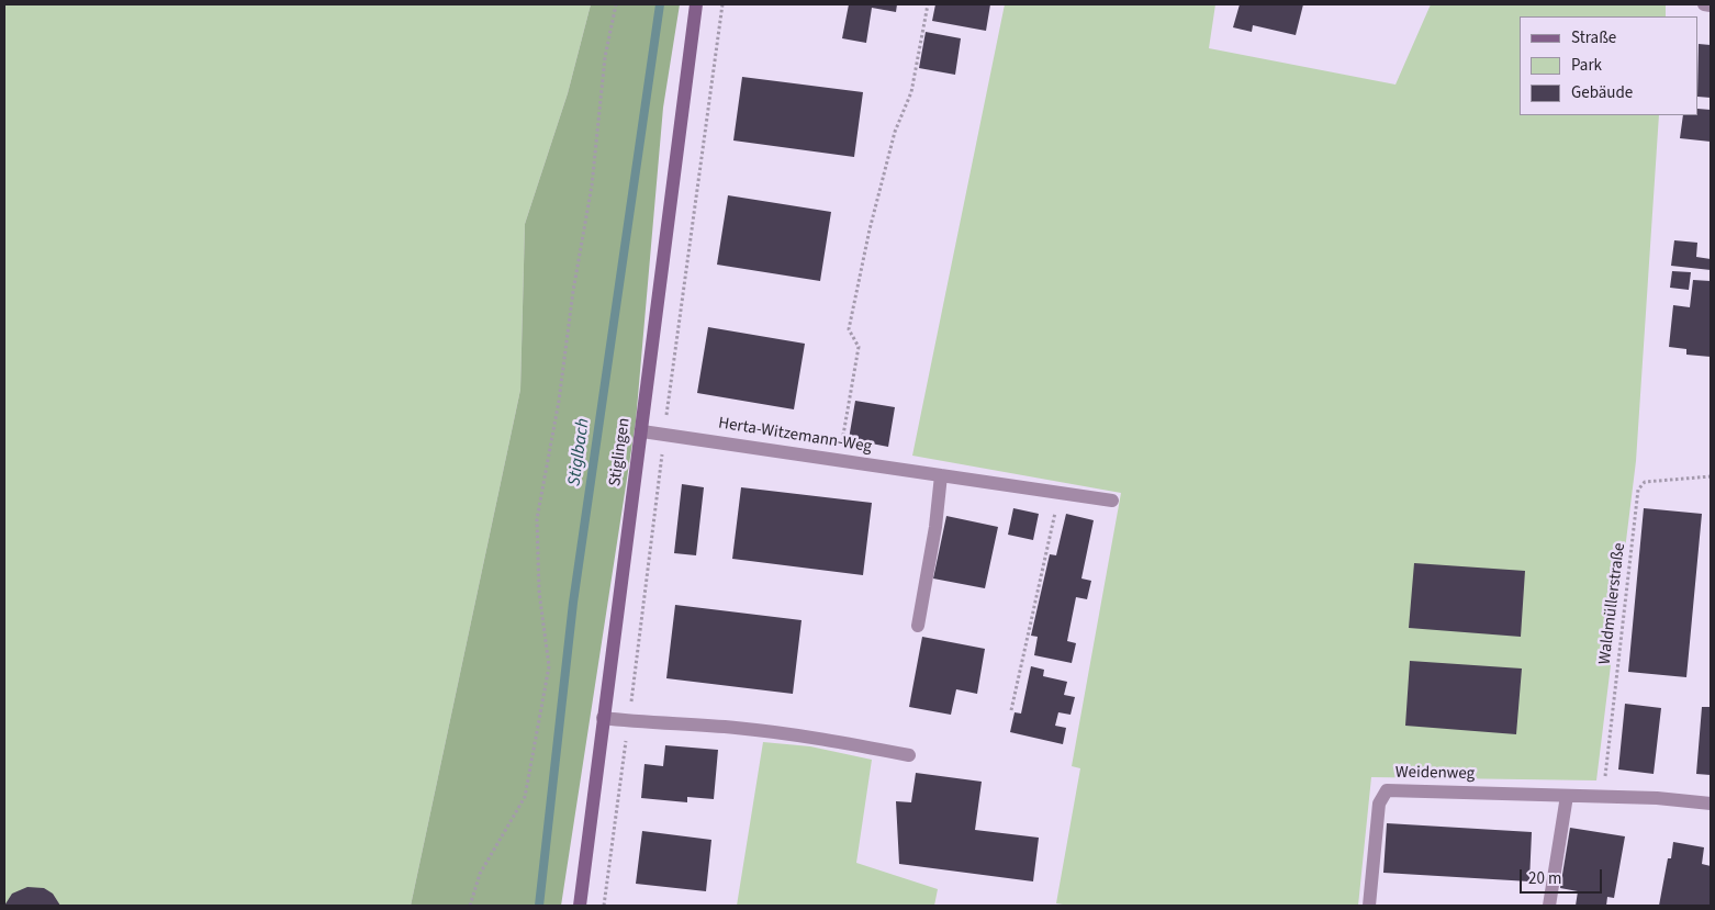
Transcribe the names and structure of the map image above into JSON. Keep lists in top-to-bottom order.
{
  "streets": {
    "main road": ["Stiglingen"],
    "street": ["Herta-Witzemann-Weg", "Weidenweg"],
    "path": ["Waldmüllerstraße"]
  },
  "crossings": [
    ["Herta-Witzemann-Weg", "Stiglingen"],
    ["Waldmüllerstraße", "Weidenweg"]
  ],
  "water": ["Stiglbach"],
  "legend": ["Straße", "Park", "Gebäude"],
  "scale_bar": "20 m"
}
